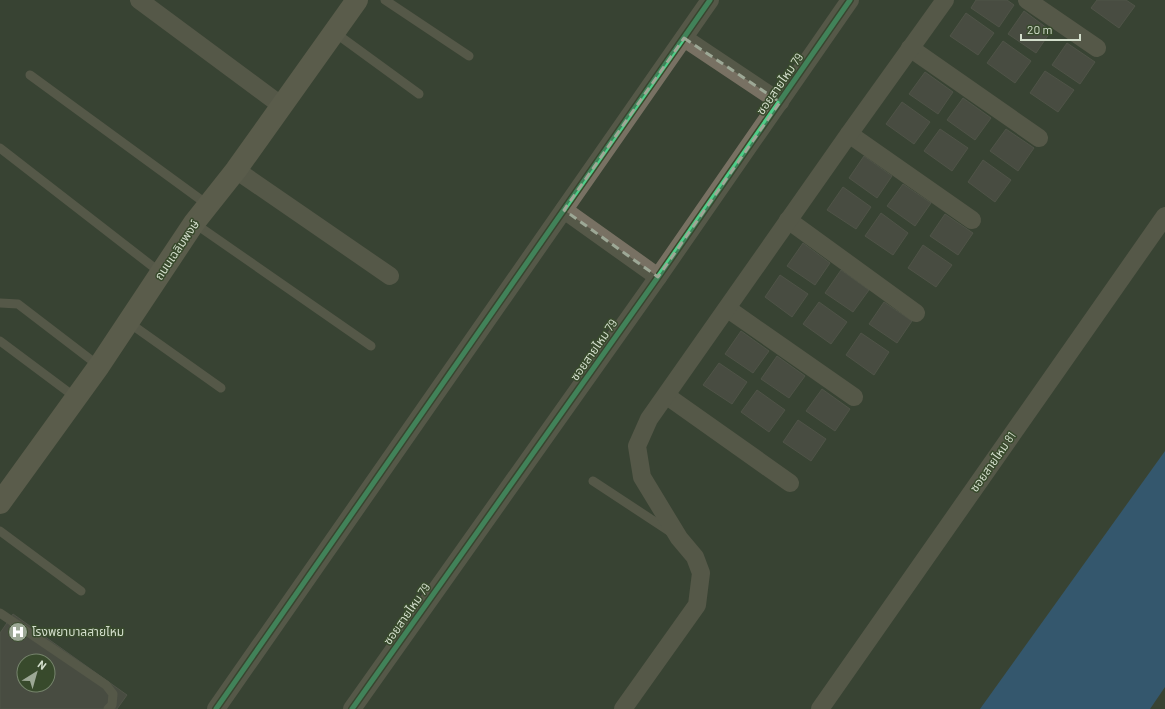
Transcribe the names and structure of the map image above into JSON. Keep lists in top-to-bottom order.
{
  "streets": {
    "main road": ["ถนนเฉลิมพงษ์"],
    "street": ["ซอยสายไหม 79", "ซอยสายไหม 81"]
  },
  "places": {
    "hospital": ["โรงพยาบาลสายไหม"]
  },
  "scale_bar": "20 m",
  "north": "top right"
}
